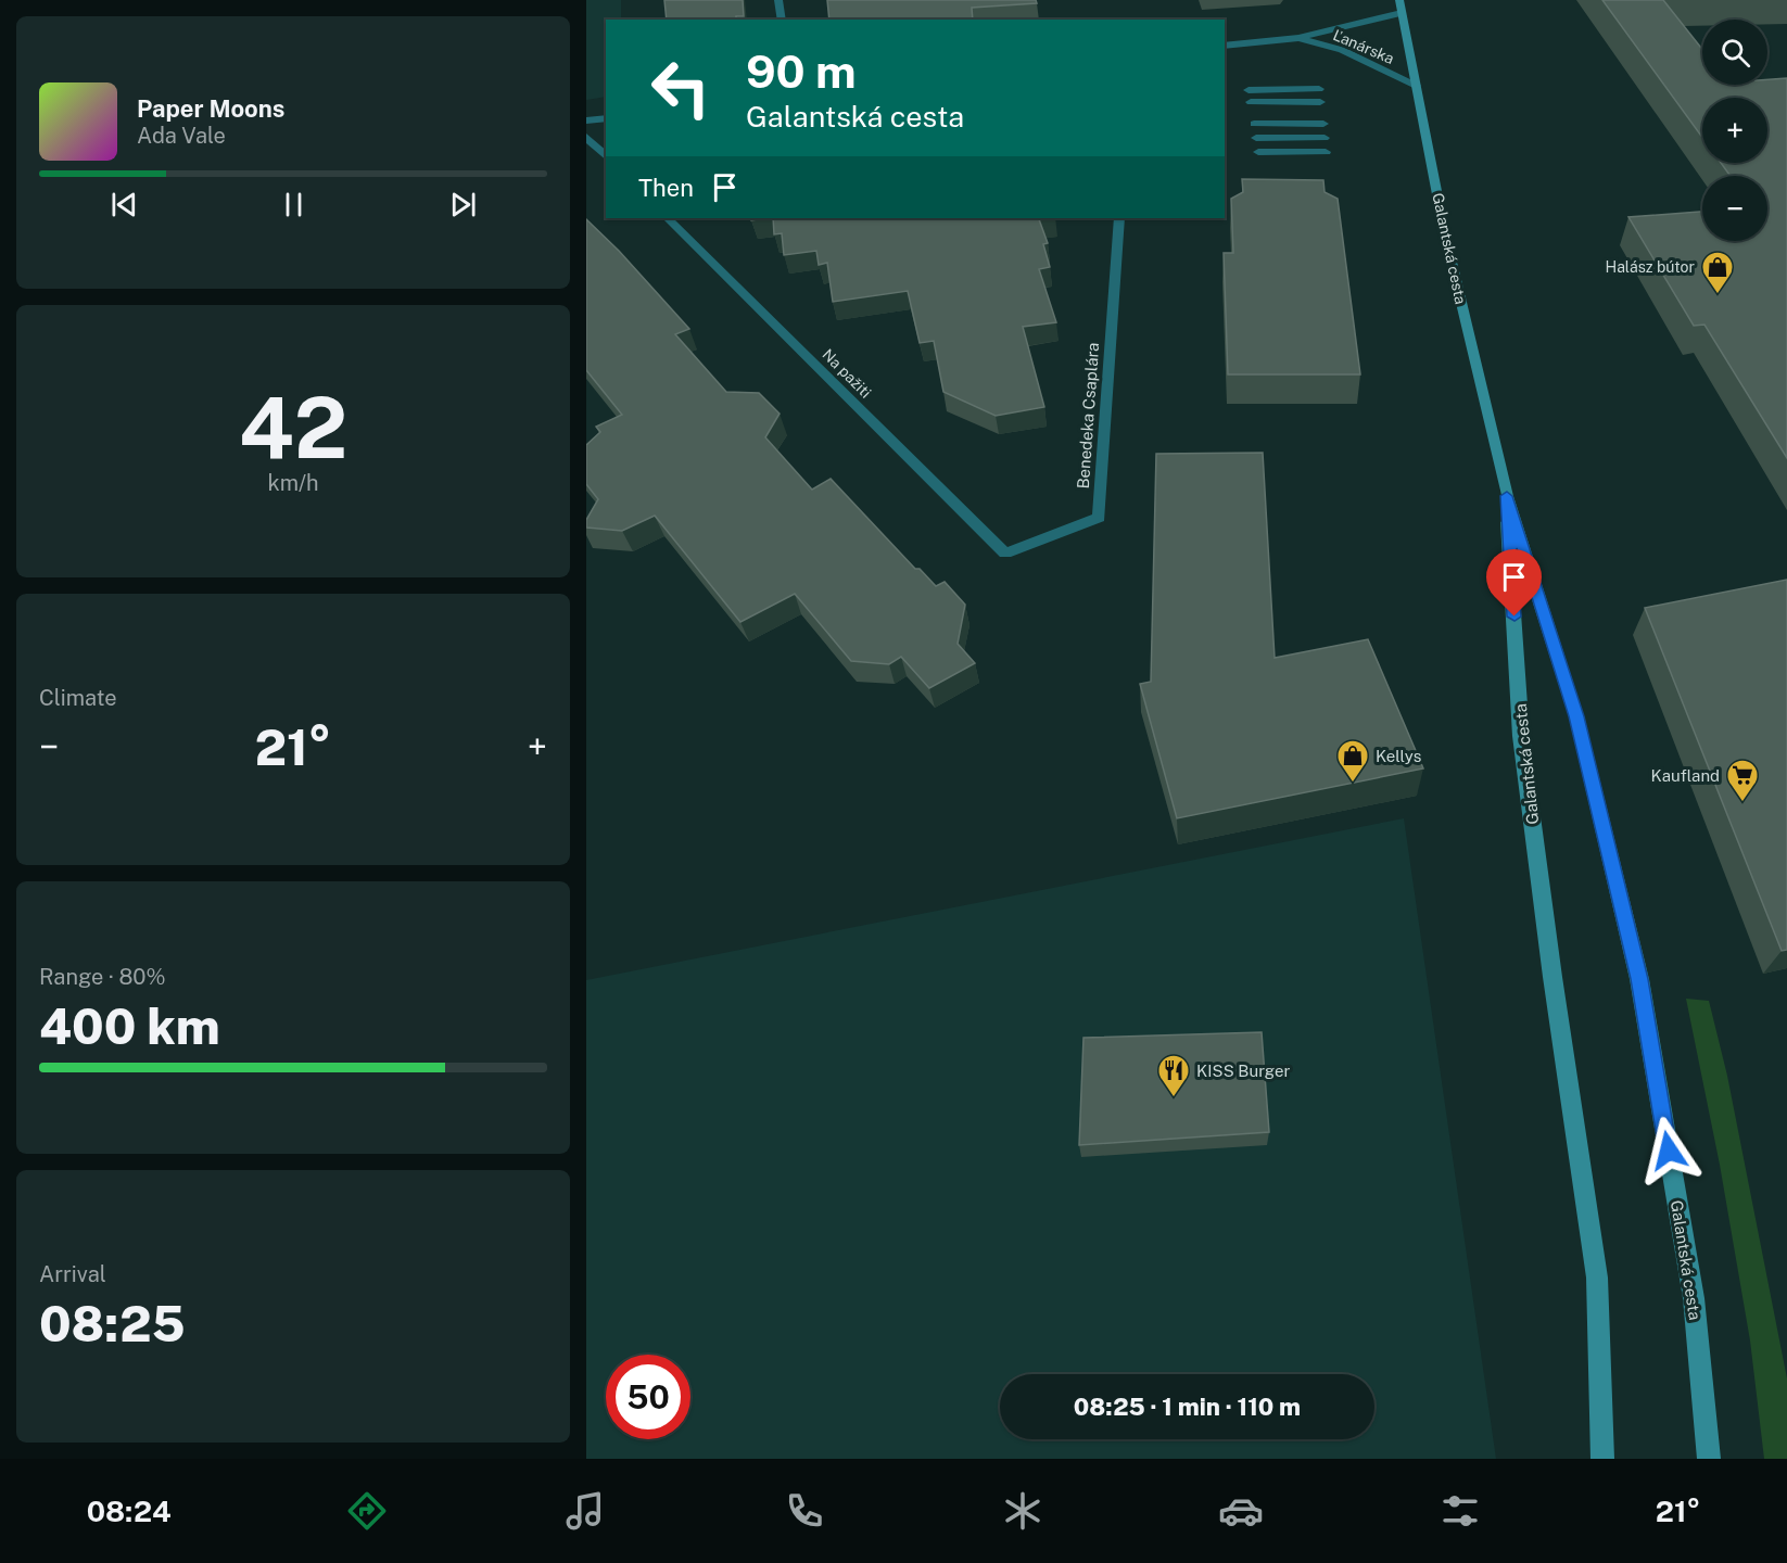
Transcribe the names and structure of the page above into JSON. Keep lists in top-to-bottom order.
{
  "streets": {
    "main road": ["Galantská cesta"],
    "street": ["Ľanárska", "Na pažiti", "Benedeka Csaplára"]
  },
  "crossings": [
    ["Ľanárska", "Galantská cesta"],
    ["Na pažiti", "Benedeka Csaplára"]
  ],
  "places": {
    "shop": ["Halász bútor", "Kellys"],
    "supermarket": ["Kaufland"],
    "restaurant": ["KISS Burger"]
  },
  "page": {
    "map_buttons": ["+", "−"],
    "turn": ["90 m", "Galantská cesta"],
    "song": ["Paper Moons", "Ada Vale"],
    "then": "Then",
    "tile": [
      ["42", "km/h"],
      "Climate",
      ["Range · 80%", "400 km"],
      ["Arrival", "08:25"]
    ],
    "heat": ["−", "21°", "+"],
    "limit": "50",
    "trip": "08:25 · 1 min · 110 m",
    "tabs": ["08:24", "21°"]
  }
}
